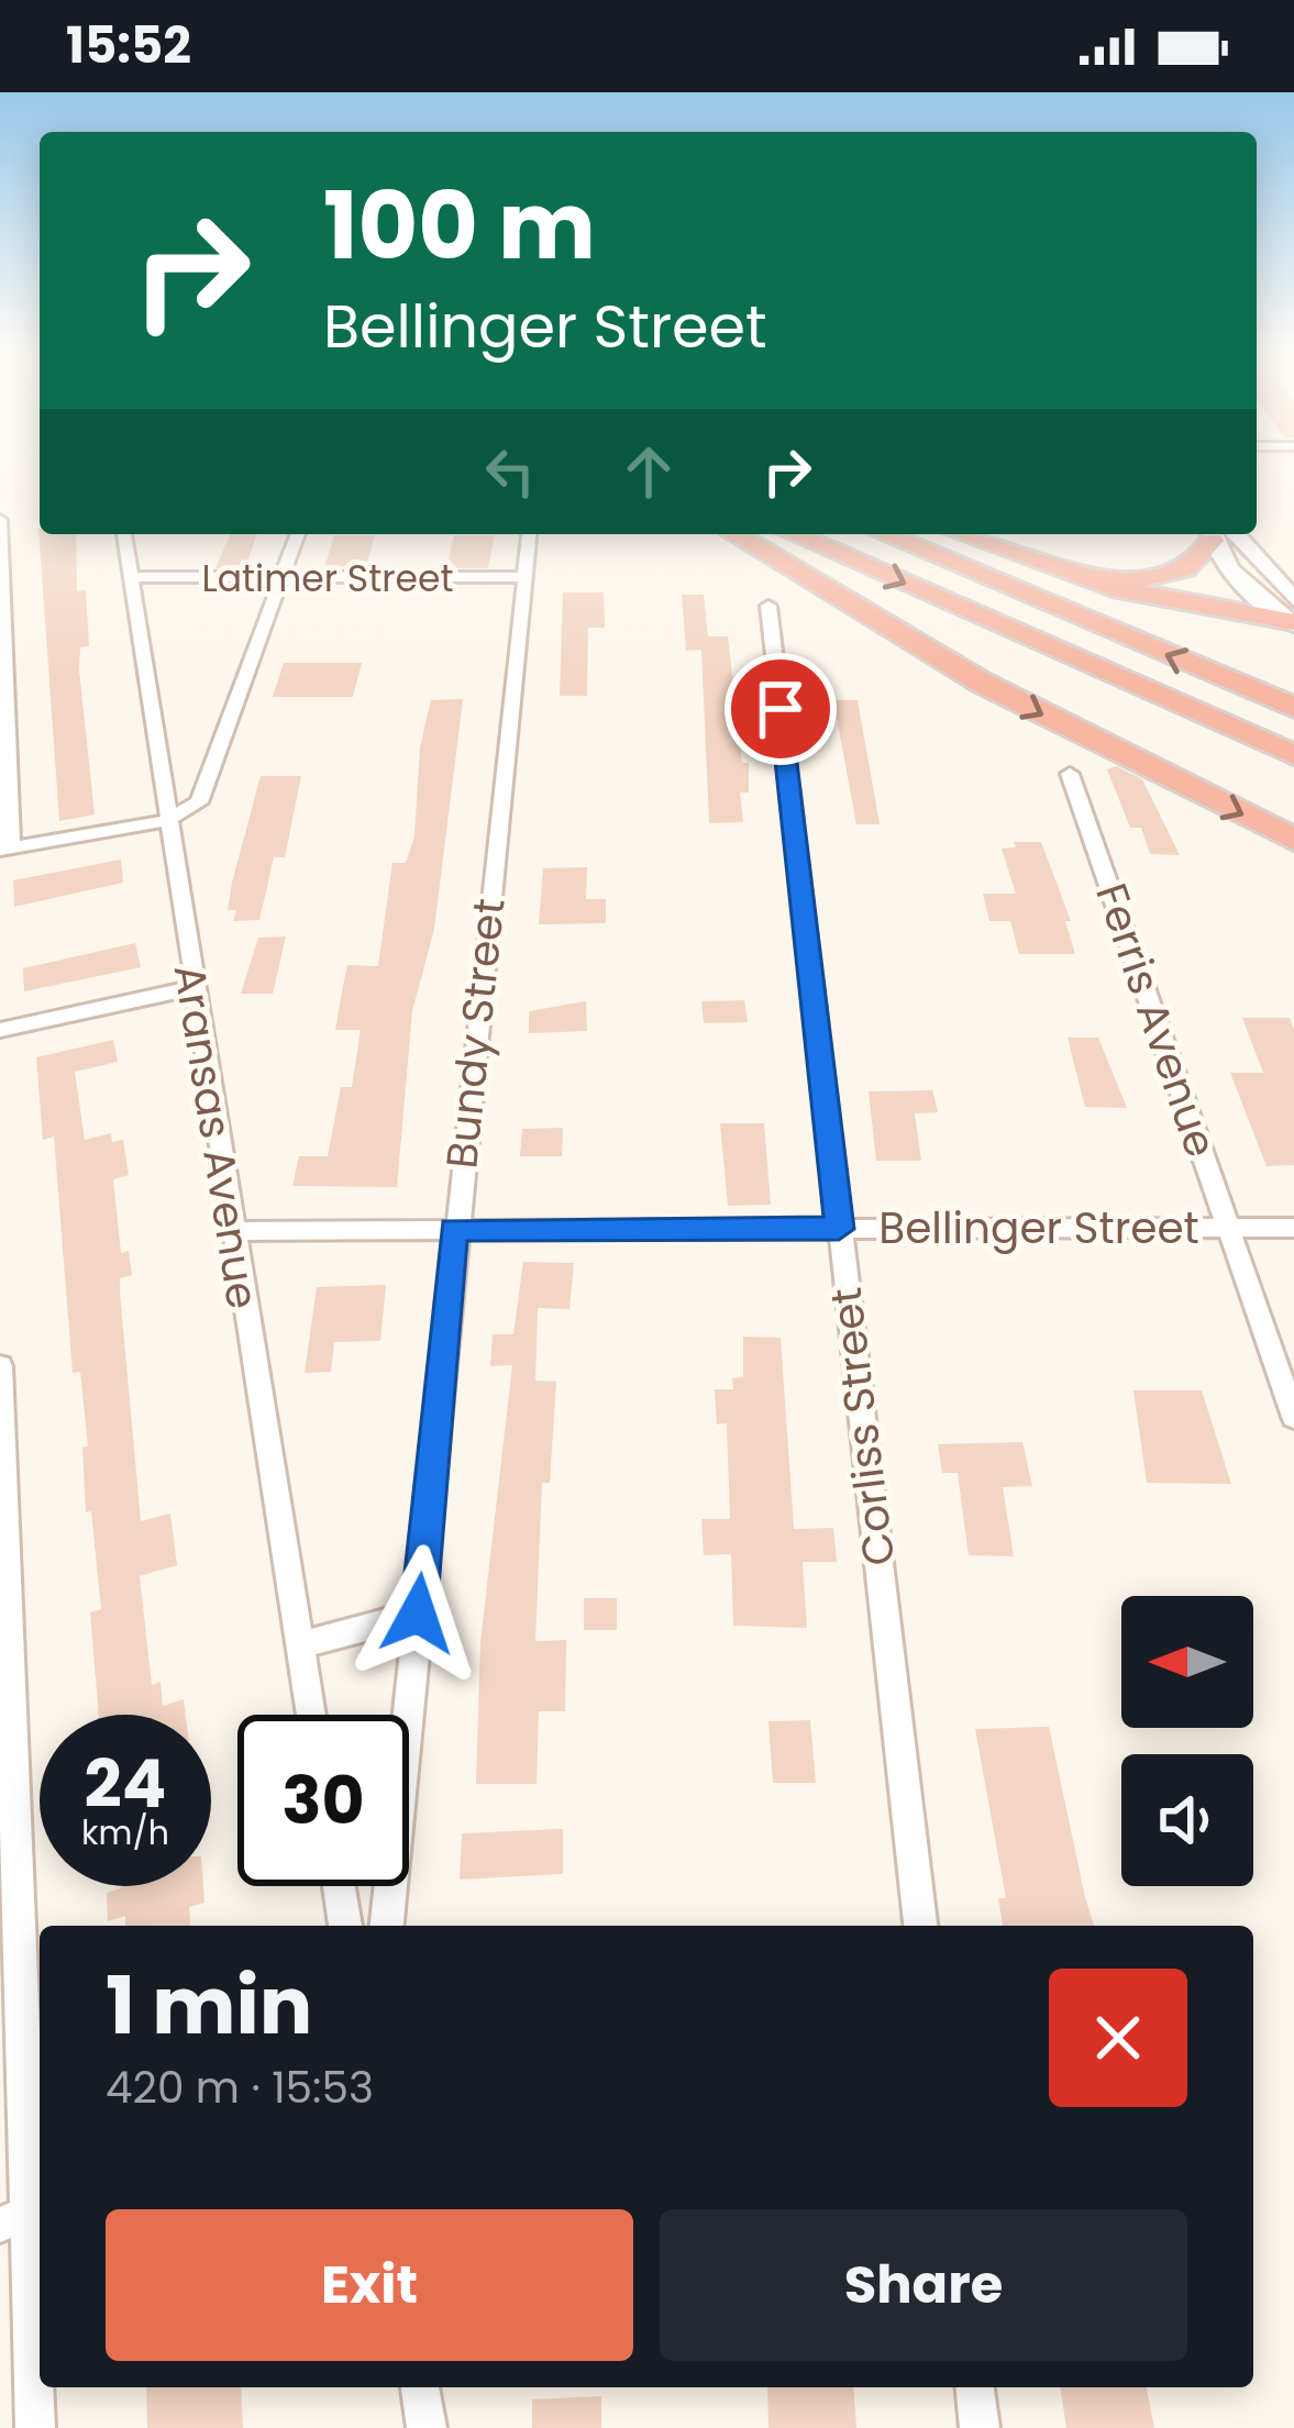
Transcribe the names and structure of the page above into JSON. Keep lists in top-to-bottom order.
{
  "streets": {
    "street": [
      "Latimer Street",
      "Ferris Avenue",
      "Bundy Street",
      "Aransas Avenue",
      "Bellinger Street",
      "Corliss Street"
    ]
  },
  "crossings": [
    ["Latimer Street", "Bundy Street"],
    ["Latimer Street", "Aransas Avenue"],
    ["Ferris Avenue", "Bellinger Street"],
    ["Bundy Street", "Bellinger Street"],
    ["Aransas Avenue", "Bellinger Street"],
    ["Bellinger Street", "Corliss Street"]
  ],
  "north": "left",
  "page": {
    "status": "15:52",
    "turn": ["100 m", "Bellinger Street"],
    "speed": "24 km/h",
    "limit": "30",
    "heading": ["1 min", "420 m · 15:53"],
    "buttons": ["Exit", "Share"]
  }
}
